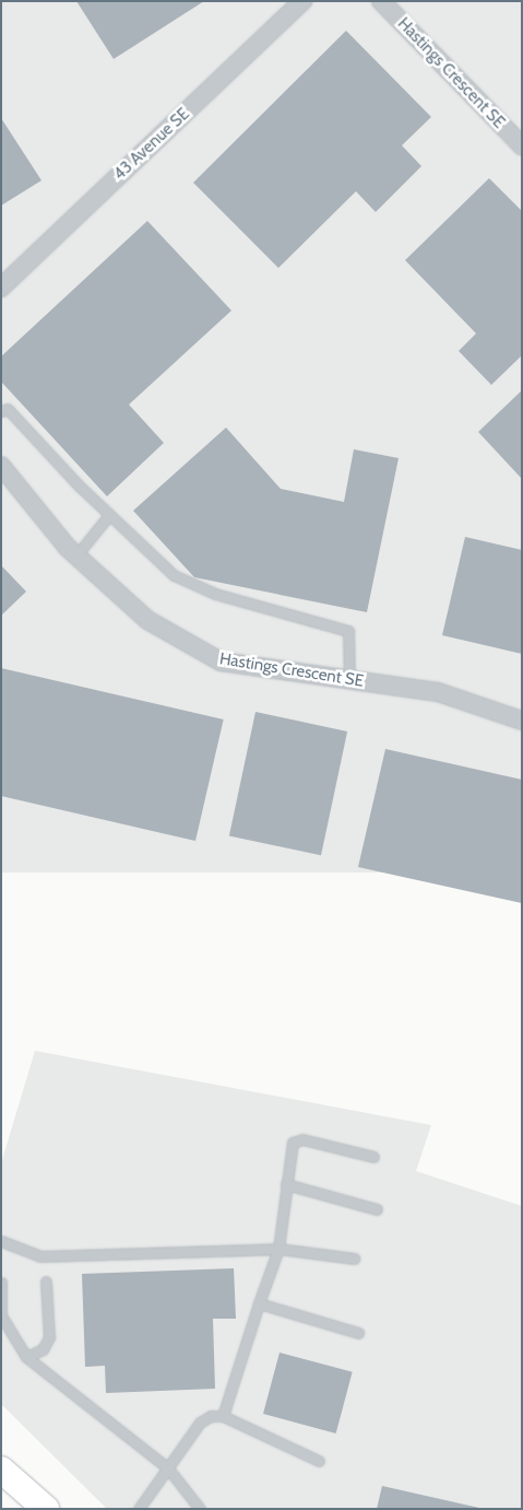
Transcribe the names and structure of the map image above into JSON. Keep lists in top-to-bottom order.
{
  "streets": {
    "street": ["Hastings Crescent SE", "43 Avenue SE"]
  }
}
